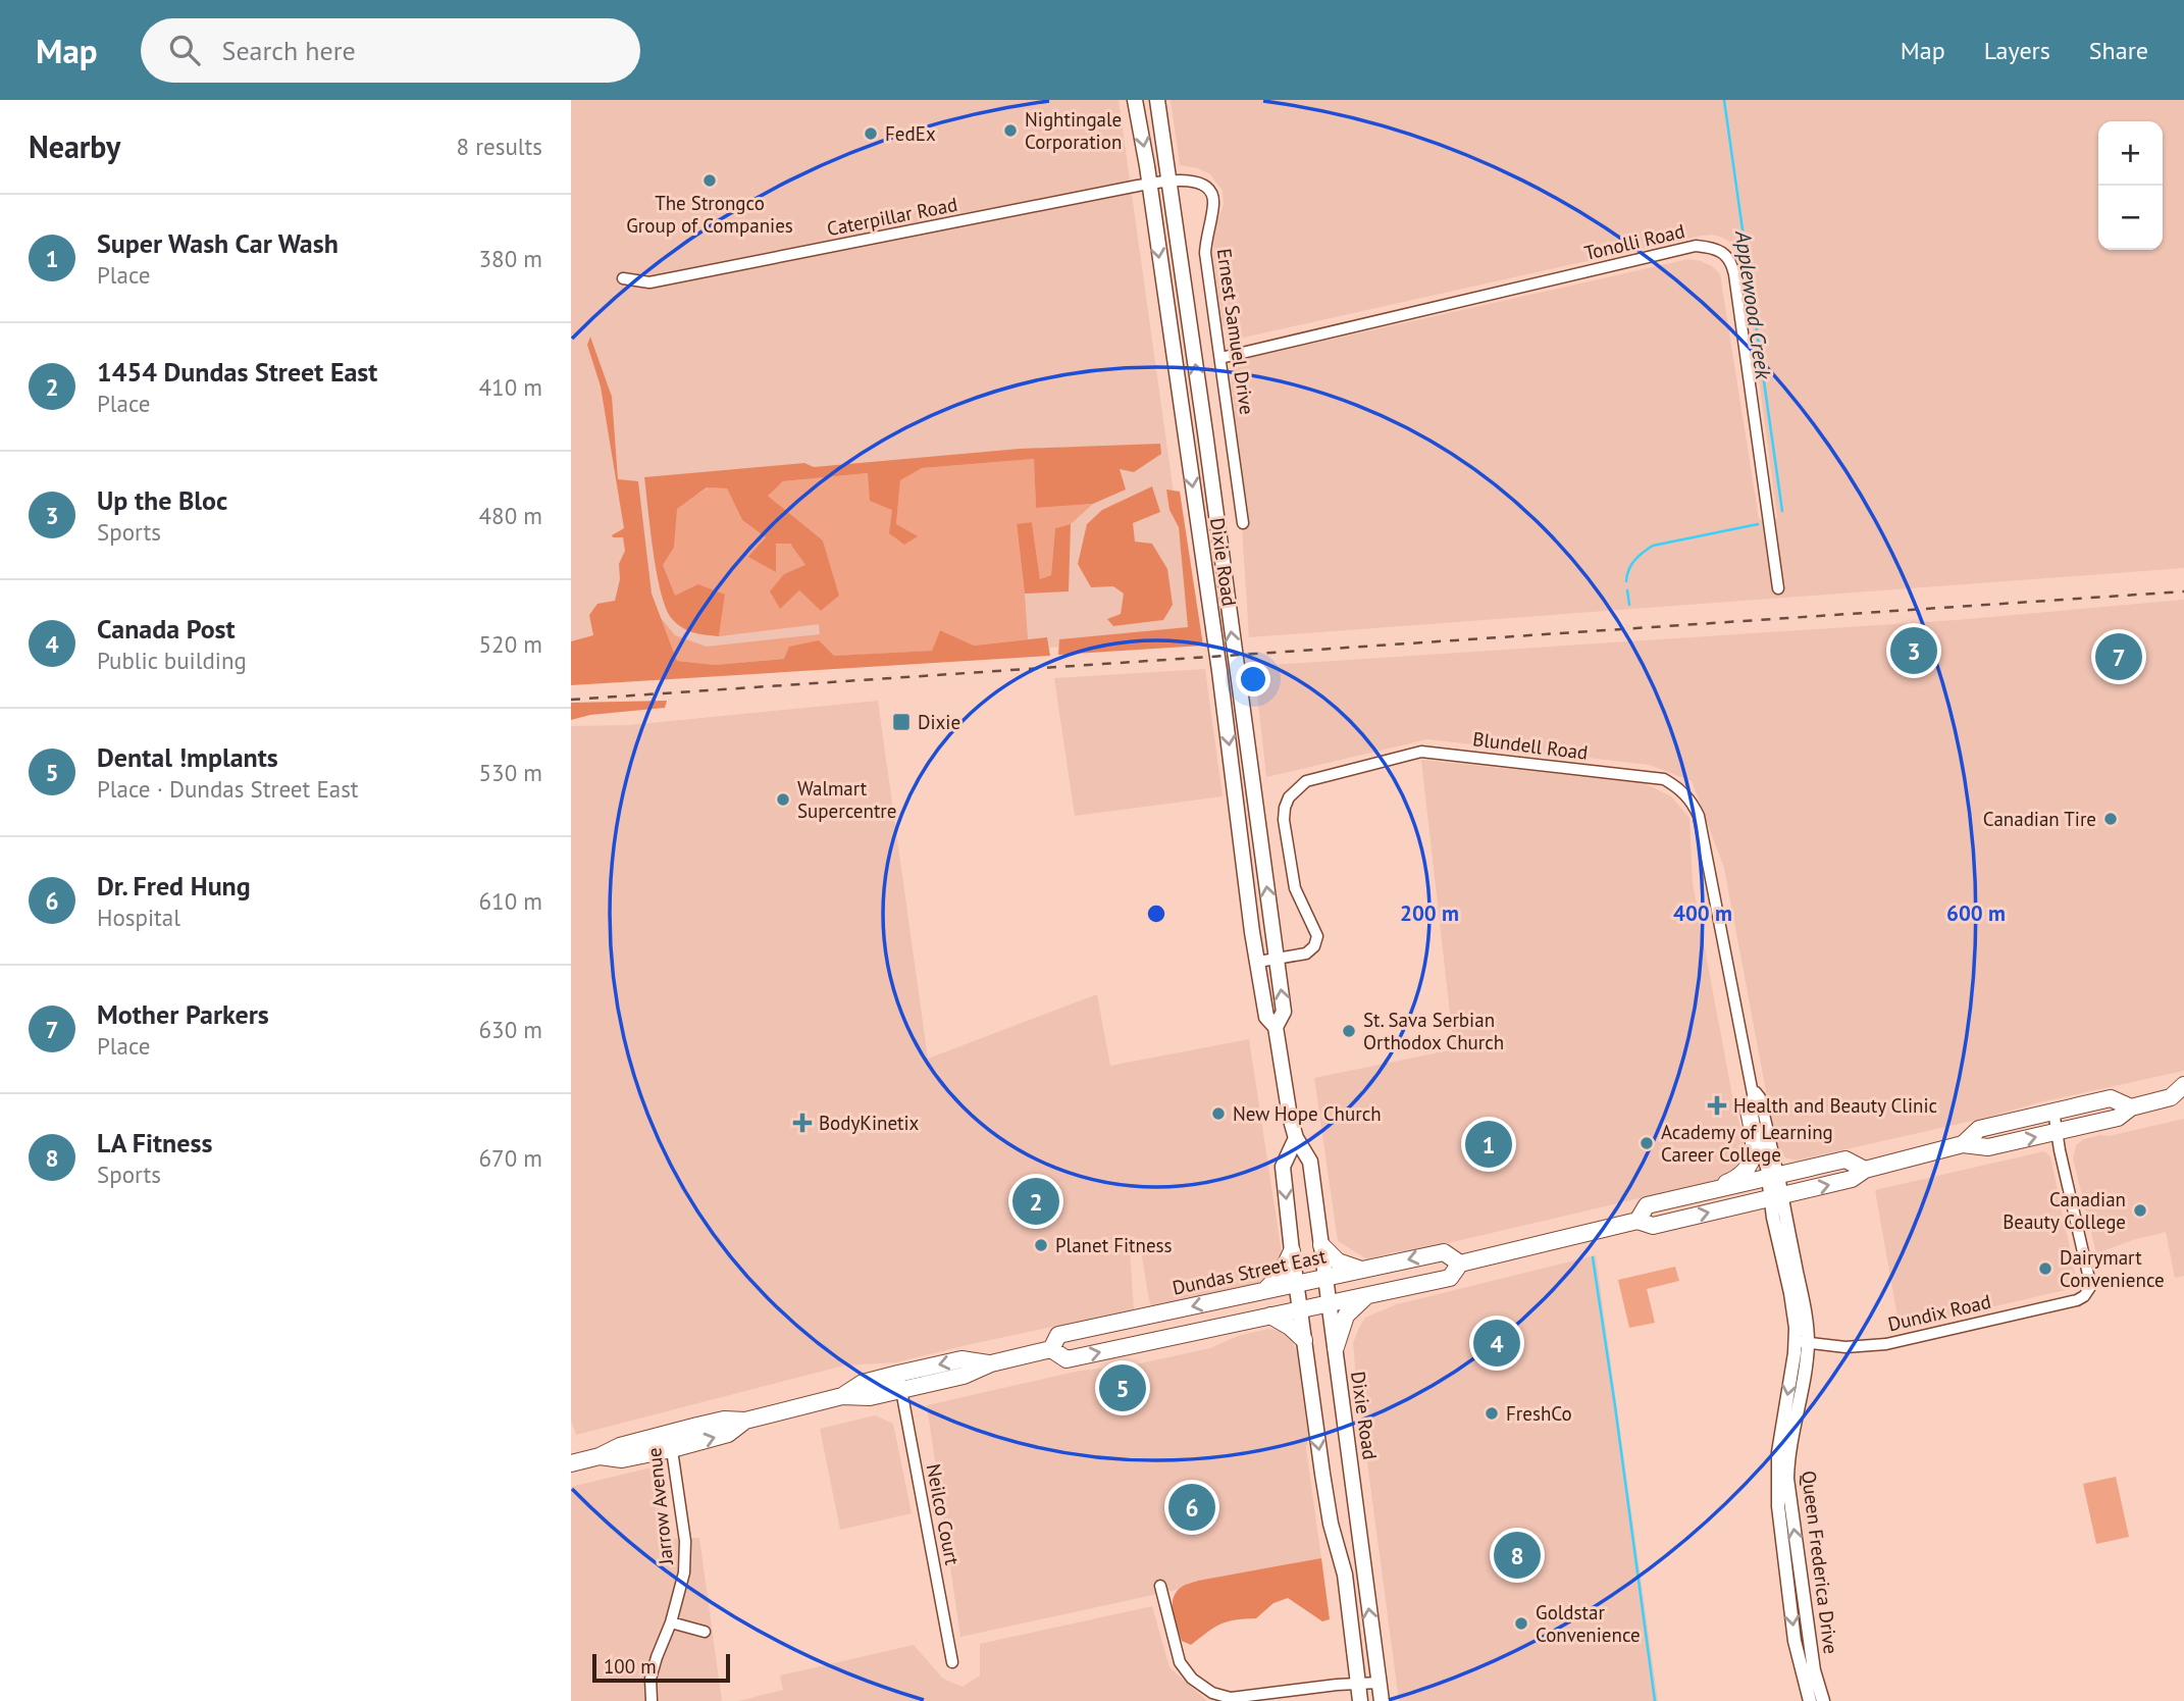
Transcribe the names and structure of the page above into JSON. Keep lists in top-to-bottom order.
{
  "streets": {
    "main road": ["Dixie Road", "Dundas Street East"],
    "street": [
      "Caterpillar Road",
      "Tonolli Road",
      "Ernest Samuel Drive",
      "Blundell Road",
      "Dundix Road",
      "Jarrow Avenue",
      "Neilco Court",
      "Queen Frederica Drive"
    ]
  },
  "crossings": [
    ["Caterpillar Road", "Ernest Samuel Drive"],
    ["Caterpillar Road", "Dixie Road"],
    ["Tonolli Road", "Ernest Samuel Drive"],
    ["Ernest Samuel Drive", "Dixie Road"],
    ["Dixie Road", "Blundell Road"],
    ["Dixie Road", "Dundas Street East"],
    ["Blundell Road", "Dundas Street East"],
    ["Blundell Road", "Queen Frederica Drive"],
    ["Dundas Street East", "Dundix Road"],
    ["Dundas Street East", "Jarrow Avenue"],
    ["Dundas Street East", "Neilco Court"],
    ["Dundas Street East", "Queen Frederica Drive"],
    ["Dundix Road", "Queen Frederica Drive"]
  ],
  "water": ["Applewood Creek"],
  "places": {
    "other": [
      "Nightingale Corporation",
      "FedEx",
      "The Strongco Group of Companies",
      "Walmart Supercentre",
      "Canadian Tire",
      "St. Sava Serbian Orthodox Church",
      "New Hope Church",
      "Academy of Learning Career College",
      "Canadian Beauty College",
      "Planet Fitness",
      "Dairymart Convenience",
      "FreshCo",
      "Goldstar Convenience"
    ],
    "transit": ["Dixie"],
    "health": ["Health and Beauty Clinic", "BodyKinetix"]
  },
  "scale_bar": "100 m",
  "page": {
    "header": "Map",
    "search": "Search here",
    "nav": ["Map", "Layers", "Share"],
    "heading": ["Nearby", "8 results"],
    "map_buttons": ["+", "−"],
    "list": [
      {
        "mark": "1",
        "name": "Super Wash Car Wash",
        "note": "Place",
        "value": "380 m"
      },
      {
        "mark": "2",
        "name": "1454 Dundas Street East",
        "note": "Place",
        "value": "410 m"
      },
      {
        "mark": "3",
        "name": "Up the Bloc",
        "note": "Sports",
        "value": "480 m"
      },
      {
        "mark": "4",
        "name": "Canada Post",
        "note": "Public building",
        "value": "520 m"
      },
      {
        "mark": "5",
        "name": "Dental !mplants",
        "note": "Place · Dundas Street East",
        "value": "530 m"
      },
      {
        "mark": "6",
        "name": "Dr. Fred Hung",
        "note": "Hospital",
        "value": "610 m"
      },
      {
        "mark": "7",
        "name": "Mother Parkers",
        "note": "Place",
        "value": "630 m"
      },
      {
        "mark": "8",
        "name": "LA Fitness",
        "note": "Sports",
        "value": "670 m"
      }
    ],
    "pins": [
      "3",
      "7",
      "1",
      "2",
      "4",
      "5",
      "6",
      "8"
    ],
    "scale": "100 m"
  },
  "rings": ["200 m", "400 m", "600 m"]
}
